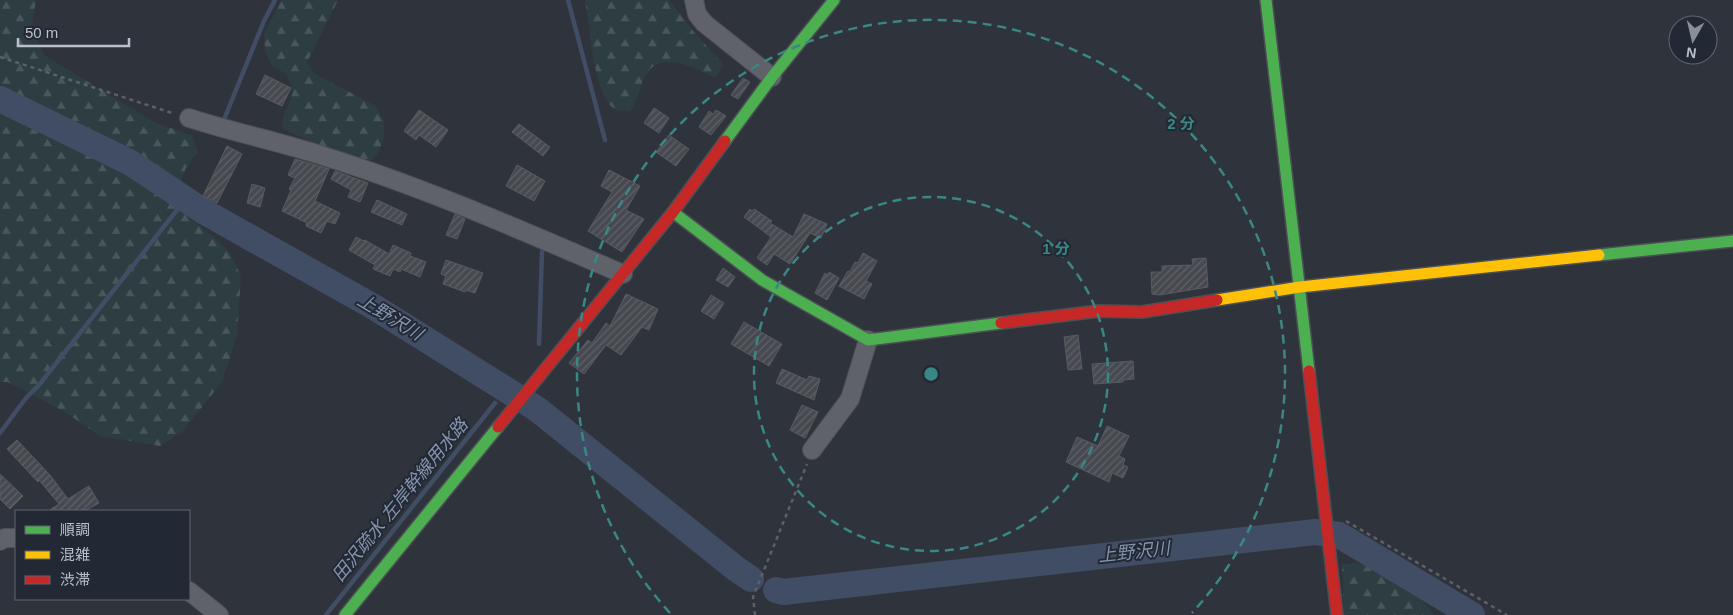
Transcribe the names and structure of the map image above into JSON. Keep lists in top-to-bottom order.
{
  "water": ["上野沢川", "田沢疏水 左岸幹線用水路"],
  "legend": ["順調", "混雑", "渋滞"],
  "scale_bar": "50 m",
  "north": "bottom",
  "rings": ["2 分", "1 分"]
}
